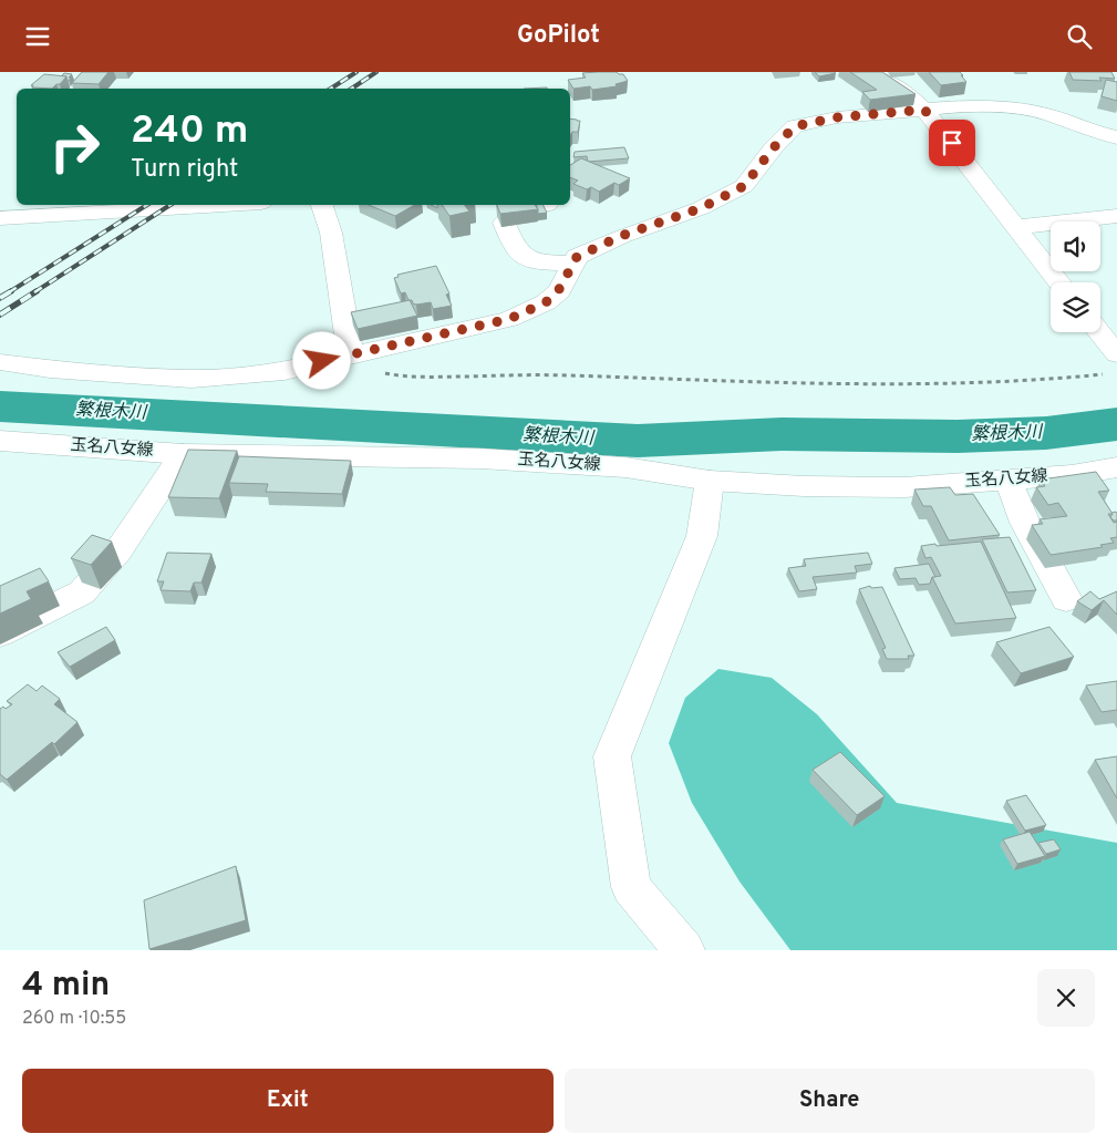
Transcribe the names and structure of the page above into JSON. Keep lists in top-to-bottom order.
{
  "streets": {
    "street": ["玉名八女線"]
  },
  "water": ["繁根木川"],
  "page": {
    "header": "GoPilot",
    "turn": ["240 m", "Turn right"],
    "heading": ["4 min", "260 m · 10:55"],
    "buttons": ["Exit", "Share"]
  }
}
